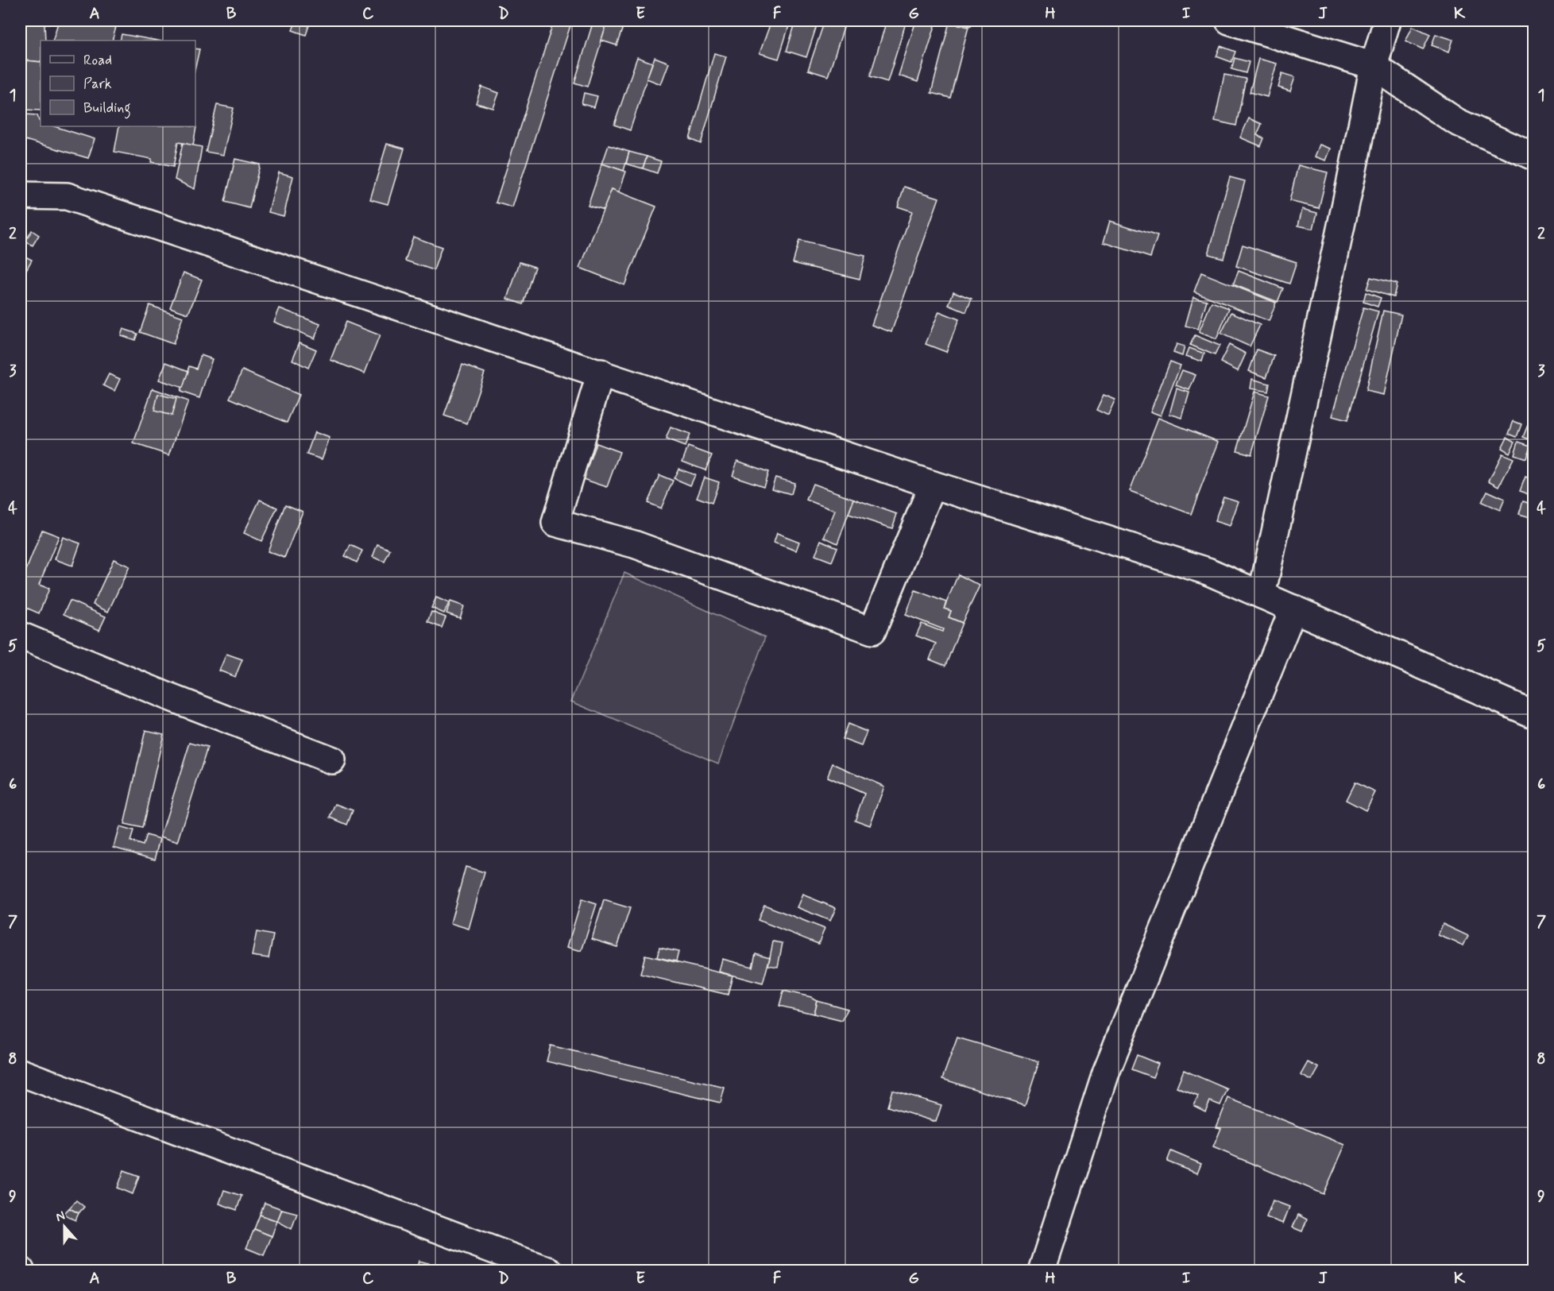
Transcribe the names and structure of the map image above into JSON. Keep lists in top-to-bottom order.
{
  "legend": ["Road", "Park", "Building"],
  "north": "top",
  "grid": {
    "columns": [
      "A",
      "B",
      "C",
      "D",
      "E",
      "F",
      "G",
      "H",
      "I",
      "J",
      "K"
    ],
    "rows": [
      "1",
      "2",
      "3",
      "4",
      "5",
      "6",
      "7",
      "8",
      "9"
    ]
  }
}
